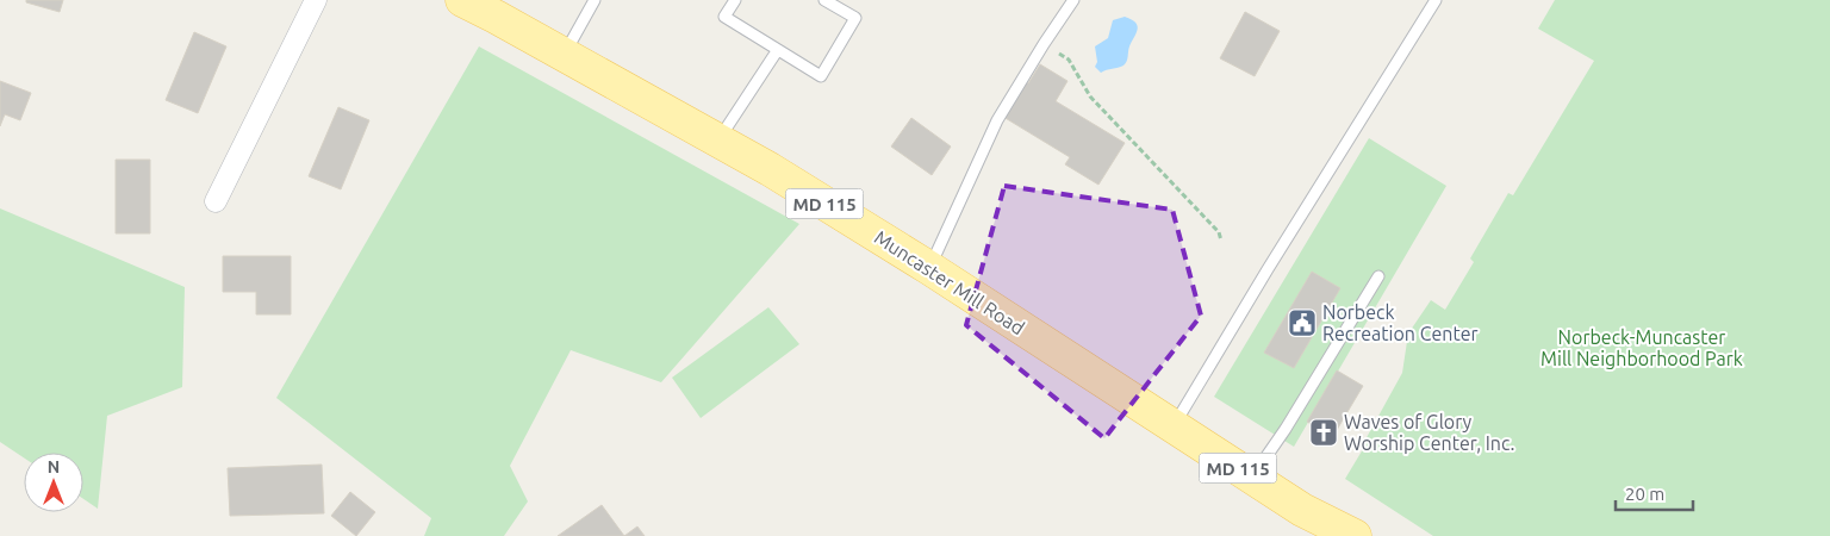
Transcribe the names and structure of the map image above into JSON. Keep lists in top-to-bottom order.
{
  "streets": {
    "main road": ["MD 115", "Muncaster Mill Road"]
  },
  "parks": ["Norbeck-Muncaster Mill Neighborhood Park"],
  "places": {
    "public building": ["Norbeck Recreation Center"],
    "church": ["Waves of Glory Worship Center, Inc."]
  },
  "scale_bar": "20 m",
  "north": "top"
}
